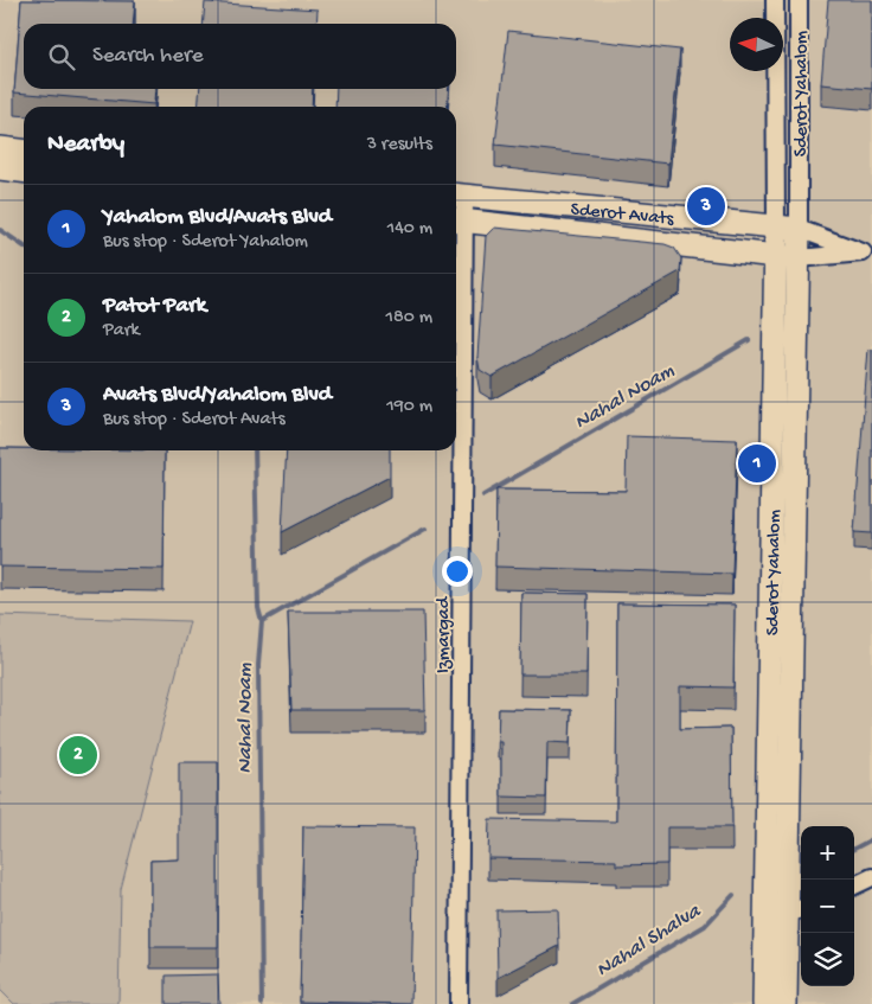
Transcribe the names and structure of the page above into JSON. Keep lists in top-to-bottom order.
{
  "streets": {
    "street": ["Sderot Yahalom", "Sderot Avats", "Izmargad"]
  },
  "crossings": [
    ["Sderot Yahalom", "Sderot Avats"],
    ["Sderot Avats", "Izmargad"]
  ],
  "water": ["Nahal Noam", "Nahal Shalva"],
  "north": "left",
  "page": {
    "search": "Search here",
    "heading": ["Nearby", "3 results"],
    "list": [
      {
        "mark": "1",
        "name": "Yahalom Blvd/Avats Blvd",
        "note": "Bus stop · Sderot Yahalom",
        "value": "140 m"
      },
      {
        "mark": "2",
        "name": "Patot Park",
        "note": "Park",
        "value": "180 m"
      },
      {
        "mark": "3",
        "name": "Avats Blvd/Yahalom Blvd",
        "note": "Bus stop · Sderot Avats",
        "value": "190 m"
      }
    ],
    "pins": ["3", "1", "2"],
    "map_buttons": ["+", "−"]
  }
}
